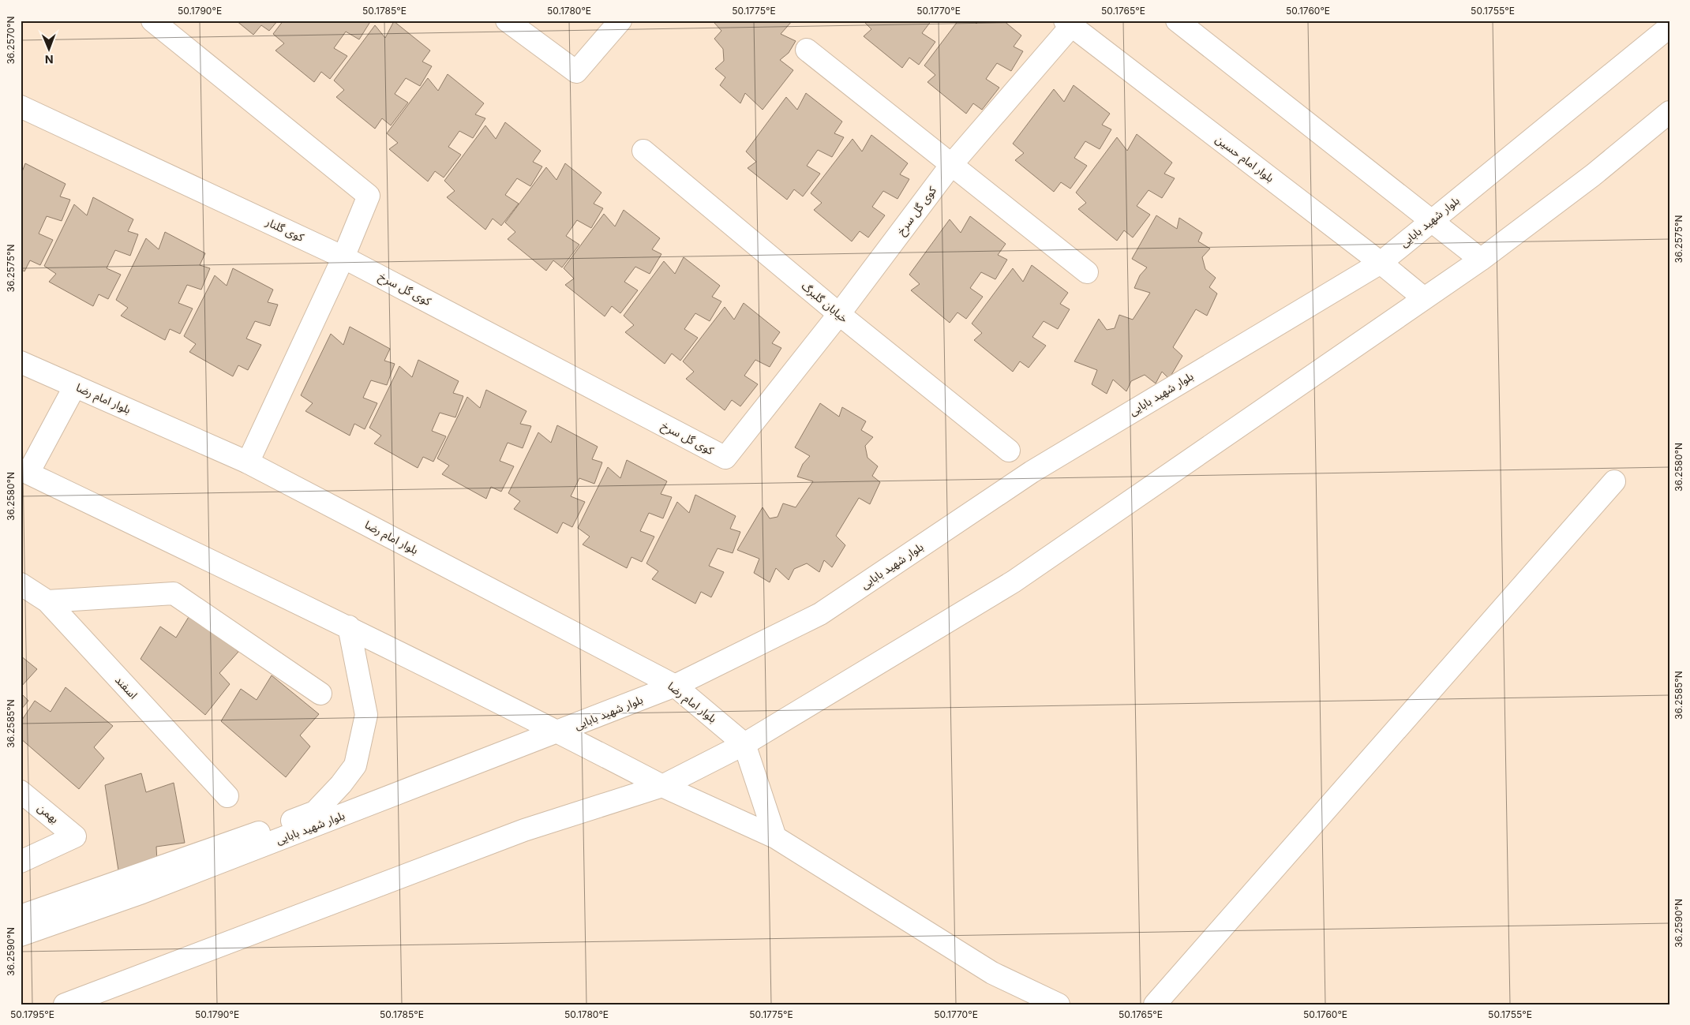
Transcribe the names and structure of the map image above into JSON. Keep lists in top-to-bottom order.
{
  "streets": {
    "main road": [
      "بلوار امام حسین",
      "کوی گل سرخ",
      "بلوار شهید بابایی",
      "کوی گلنار",
      "خیابان گلبرگ",
      "بلوار امام رضا",
      "اسفند",
      "بهمن"
    ]
  },
  "crossings": [
    ["بلوار امام حسین", "کوی گل سرخ"],
    ["بلوار امام حسین", "بلوار شهید بابایی"],
    ["کوی گل سرخ", "کوی گلنار"],
    ["کوی گل سرخ", "خیابان گلبرگ"],
    ["بلوار شهید بابایی", "بلوار امام رضا"]
  ],
  "north": "bottom",
  "coordinates": [
    "50.1790°E",
    "50.1785°E",
    "50.1780°E",
    "50.1775°E",
    "50.1770°E",
    "50.1765°E",
    "50.1760°E",
    "50.1755°E",
    "36.2570°N",
    "36.2575°N",
    "36.2580°N",
    "36.2585°N",
    "36.2590°N",
    "50.1795°E"
  ]
}
